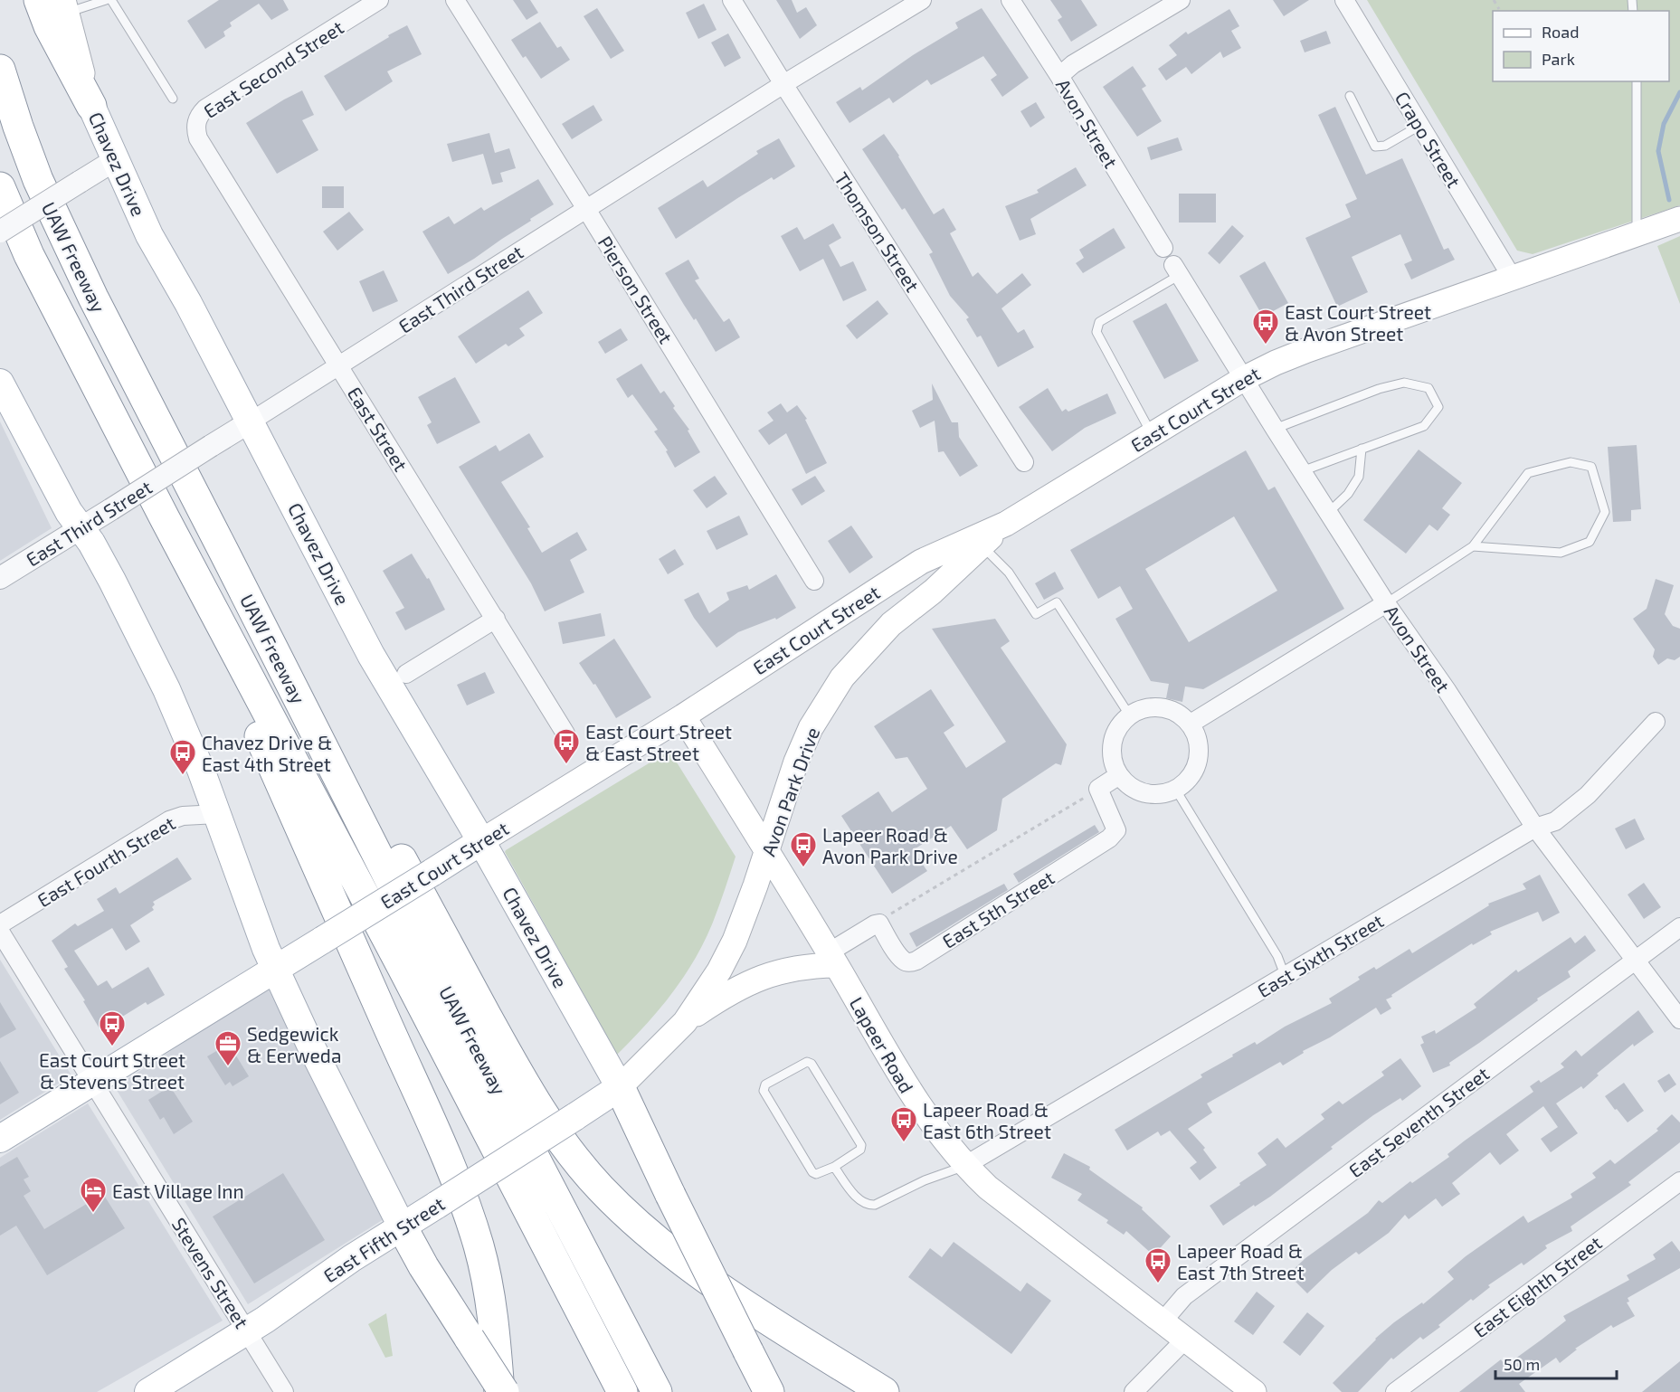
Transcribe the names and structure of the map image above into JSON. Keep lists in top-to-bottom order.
{
  "streets": {
    "highway": ["UAW Freeway"],
    "main road": [
      "Chavez Drive",
      "East Court Street",
      "Avon Park Drive",
      "Lapeer Road",
      "East Fifth Street"
    ],
    "street": [
      "East Second Street",
      "Avon Street",
      "Crapo Street",
      "Thomson Street",
      "East Third Street",
      "Pierson Street",
      "East Street",
      "East Fourth Street",
      "East 5th Street",
      "East Sixth Street",
      "East Seventh Street",
      "Stevens Street",
      "East Eighth Street"
    ]
  },
  "crossings": [
    ["East Second Street", "East Street"],
    ["Avon Street", "East Court Street"],
    ["Avon Street", "East Sixth Street"],
    ["Avon Street", "East Seventh Street"],
    ["Crapo Street", "East Court Street"],
    ["Chavez Drive", "East Third Street"],
    ["Chavez Drive", "East Court Street"],
    ["Chavez Drive", "East Fifth Street"],
    ["Thomson Street", "East Third Street"],
    ["East Third Street", "Pierson Street"],
    ["East Third Street", "East Street"],
    ["East Court Street", "Avon Park Drive"],
    ["East Court Street", "Lapeer Road"],
    ["East Court Street", "Stevens Street"],
    ["Avon Park Drive", "Lapeer Road"],
    ["East Sixth Street", "Lapeer Road"],
    ["Lapeer Road", "East Seventh Street"],
    ["East Fifth Street", "Stevens Street"]
  ],
  "places": {
    "bus stop": [
      "East Court Street & Avon Street",
      "East Court Street & East Street",
      "Chavez Drive & East 4th Street",
      "Lapeer Road & Avon Park Drive",
      "East Court Street & Stevens Street",
      "Lapeer Road & East 6th Street",
      "Lapeer Road & East 7th Street"
    ],
    "office": ["Sedgewick & Eerweda"],
    "hotel": ["East Village Inn"]
  },
  "legend": ["Road", "Park"],
  "scale_bar": "50 m"
}
